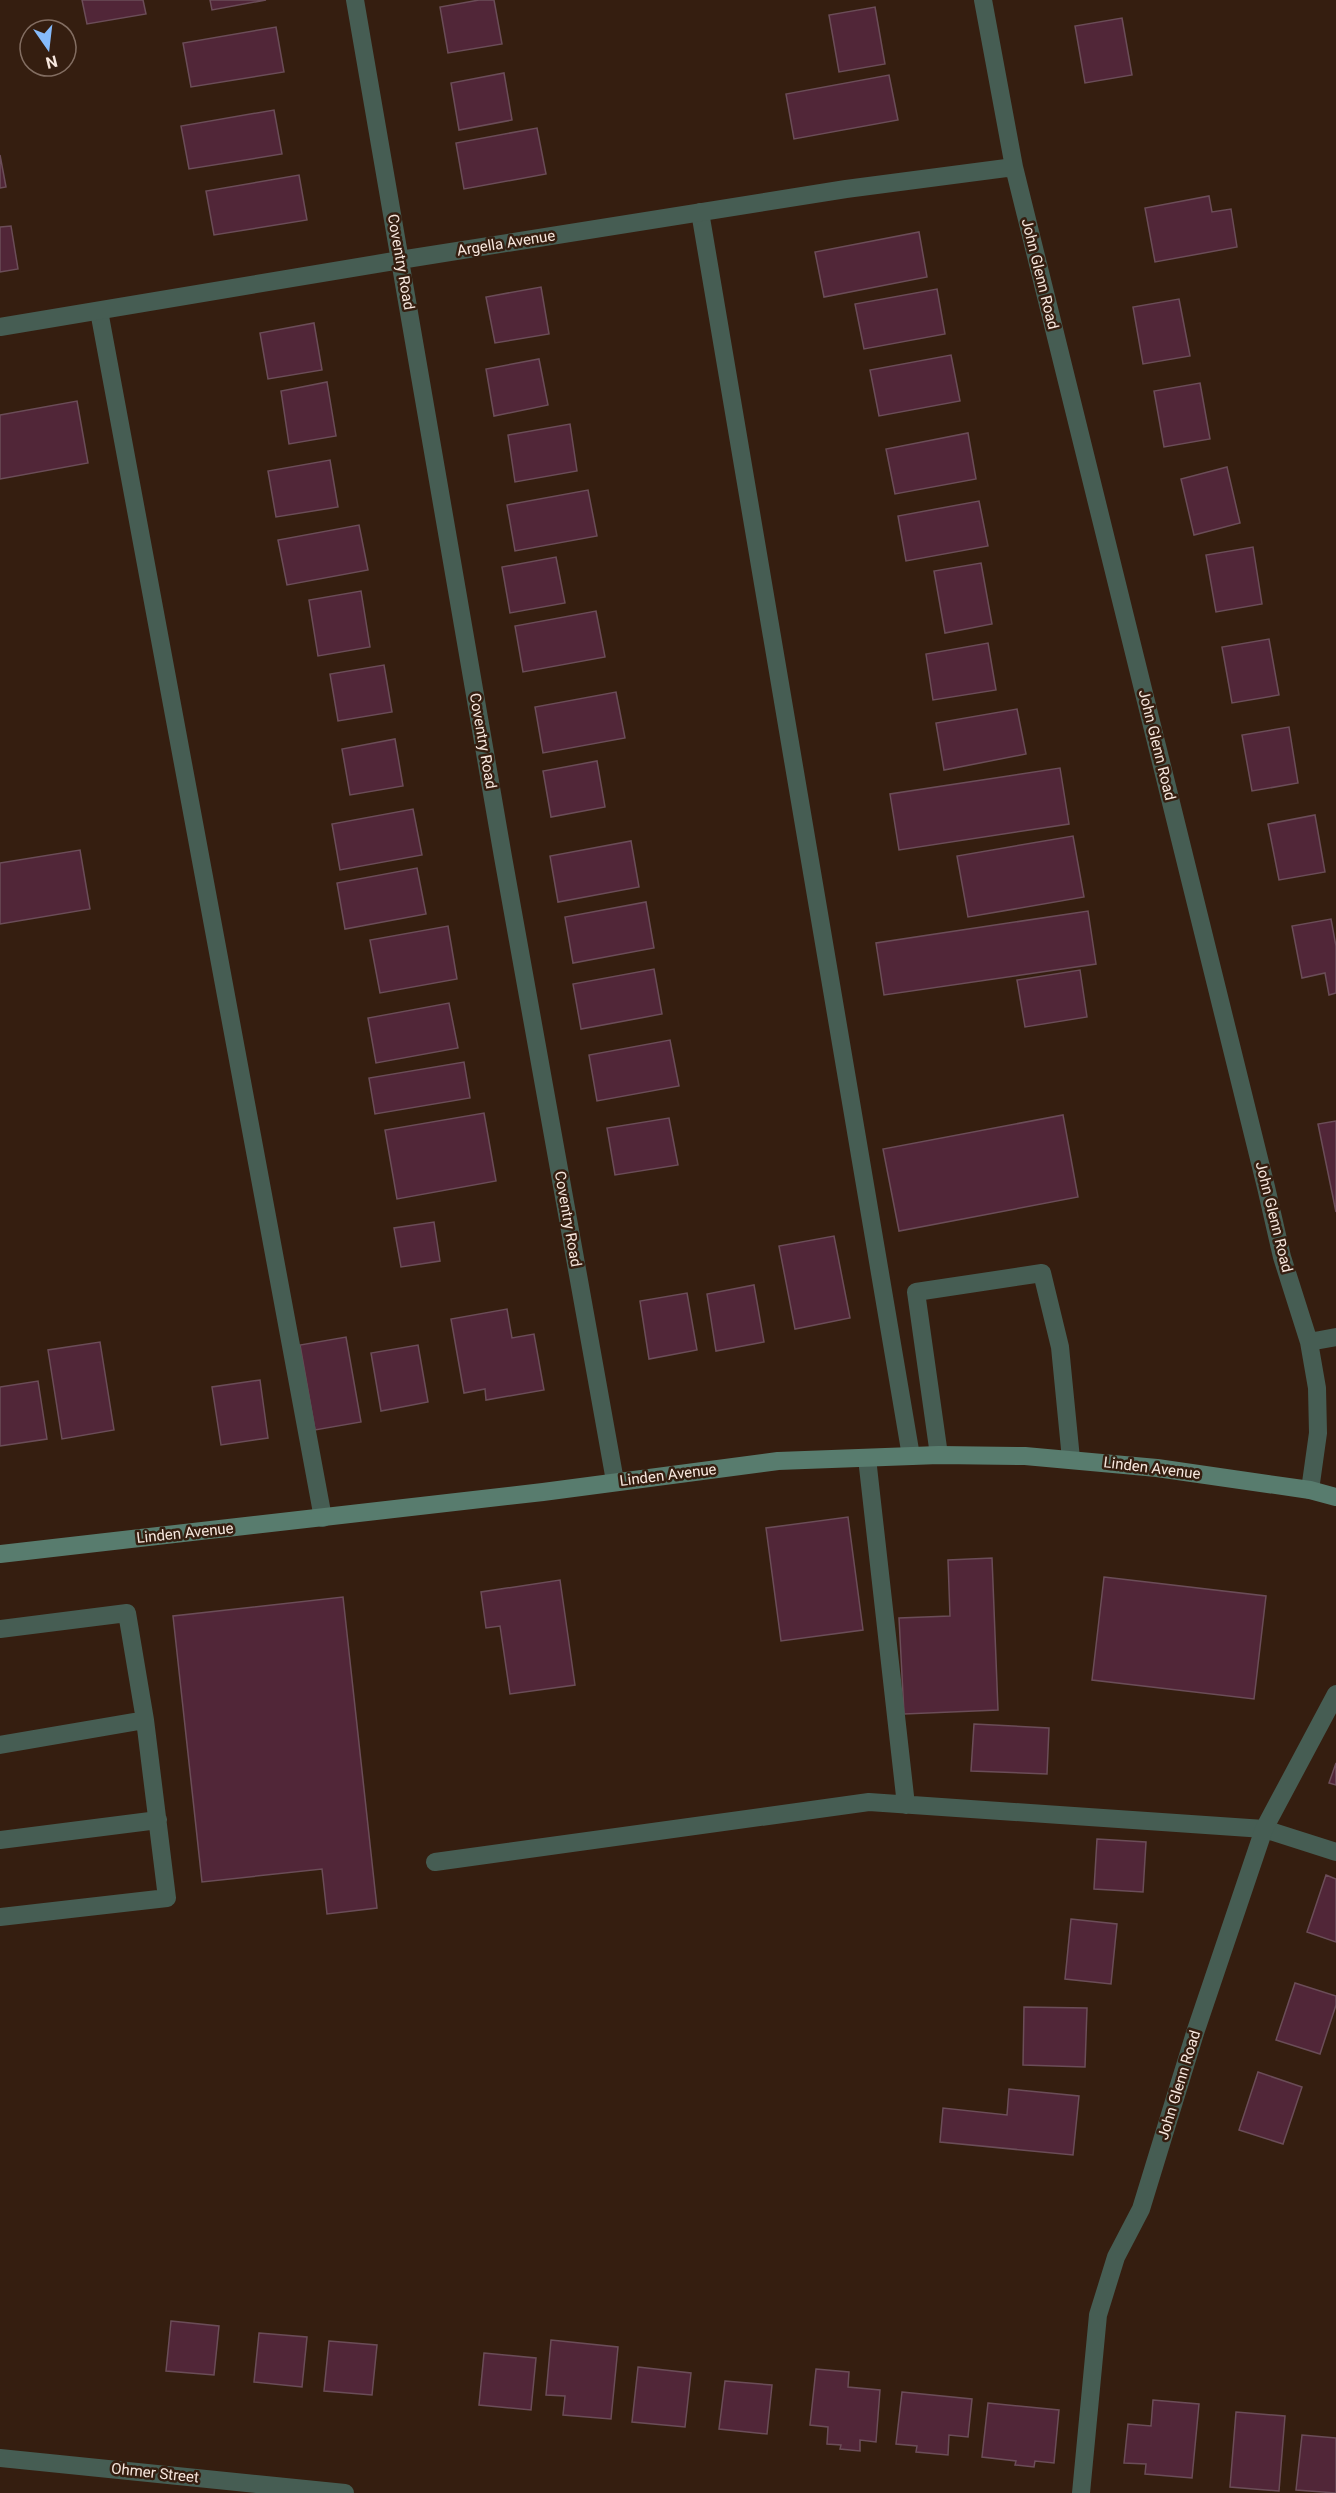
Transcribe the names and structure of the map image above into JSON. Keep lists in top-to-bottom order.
{
  "streets": {
    "main road": ["Linden Avenue"],
    "street": [
      "Argella Avenue",
      "Coventry Road",
      "John Glenn Road",
      "Ohmer Street"
    ]
  },
  "crossings": [
    ["Argella Avenue", "Coventry Road"],
    ["Argella Avenue", "John Glenn Road"],
    ["Coventry Road", "Linden Avenue"],
    ["John Glenn Road", "Linden Avenue"]
  ],
  "north": "bottom"
}
